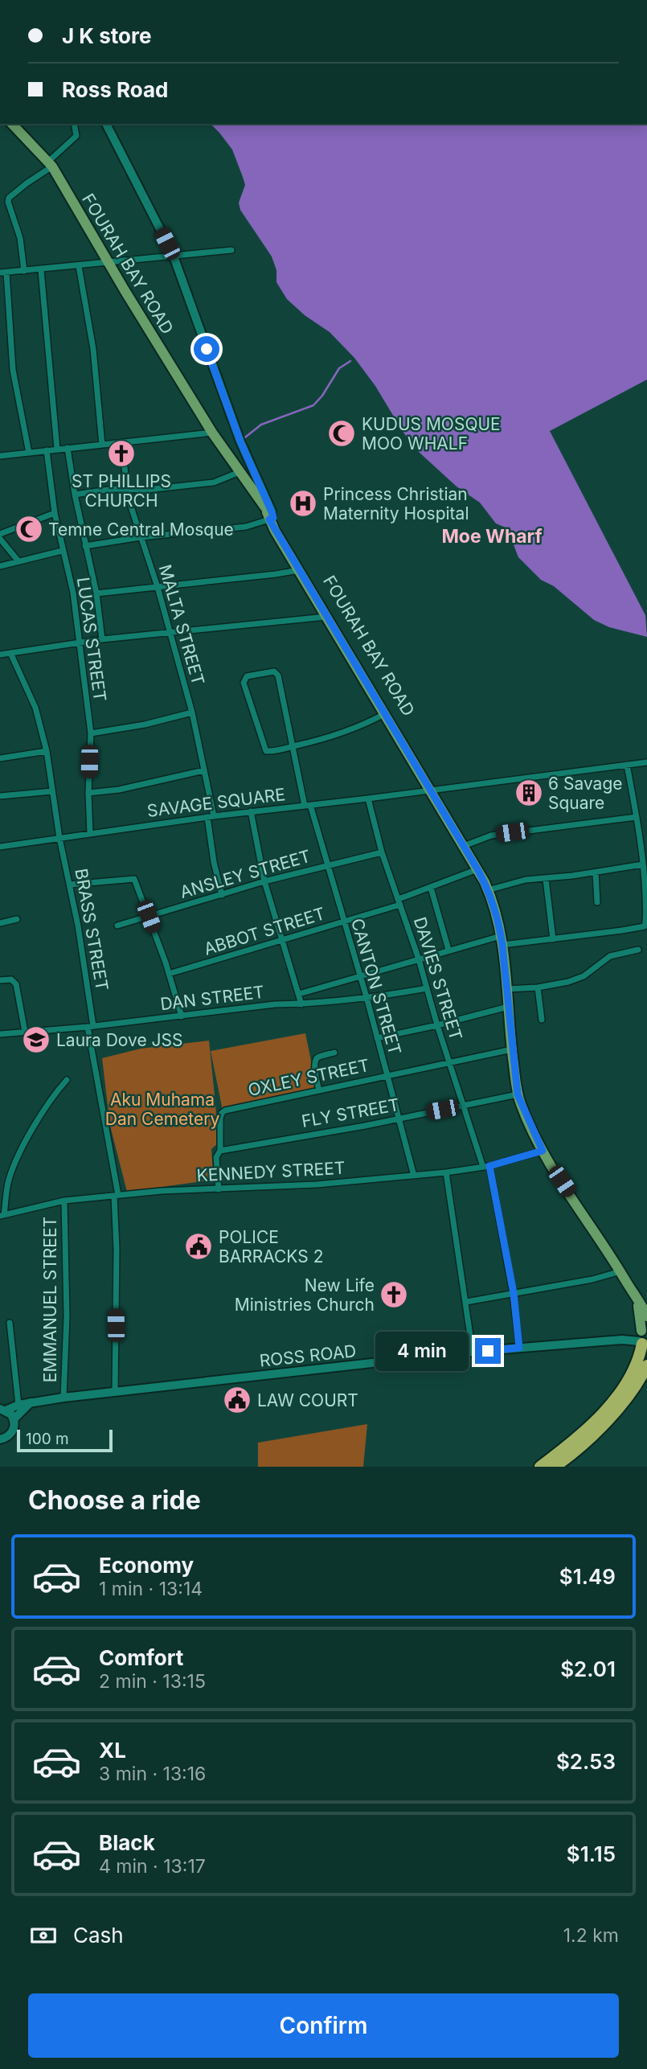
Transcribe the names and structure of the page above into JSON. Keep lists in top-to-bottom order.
{
  "streets": {
    "main road": ["FOURAH BAY ROAD", "ROSS ROAD"],
    "street": [
      "MALTA STREET",
      "LUCAS STREET",
      "SAVAGE SQUARE",
      "ANSLEY STREET",
      "BRASS STREET",
      "ABBOT STREET",
      "DAVIES STREET",
      "CANTON STREET",
      "DAN STREET",
      "OXLEY STREET",
      "FLY STREET",
      "KENNEDY STREET",
      "EMMANUEL STREET"
    ]
  },
  "crossings": [
    ["FOURAH BAY ROAD", "SAVAGE SQUARE"],
    ["FOURAH BAY ROAD", "ABBOT STREET"],
    ["FOURAH BAY ROAD", "OXLEY STREET"],
    ["FOURAH BAY ROAD", "FLY STREET"],
    ["FOURAH BAY ROAD", "KENNEDY STREET"],
    ["MALTA STREET", "SAVAGE SQUARE"],
    ["MALTA STREET", "ANSLEY STREET"],
    ["LUCAS STREET", "SAVAGE SQUARE"],
    ["SAVAGE SQUARE", "BRASS STREET"],
    ["SAVAGE SQUARE", "DAVIES STREET"],
    ["SAVAGE SQUARE", "CANTON STREET"],
    ["ANSLEY STREET", "DAVIES STREET"],
    ["ANSLEY STREET", "CANTON STREET"],
    ["BRASS STREET", "DAN STREET"],
    ["BRASS STREET", "KENNEDY STREET"],
    ["BRASS STREET", "ROSS ROAD"],
    ["ABBOT STREET", "DAVIES STREET"],
    ["ABBOT STREET", "CANTON STREET"],
    ["DAVIES STREET", "DAN STREET"],
    ["DAVIES STREET", "OXLEY STREET"],
    ["DAVIES STREET", "FLY STREET"],
    ["DAVIES STREET", "KENNEDY STREET"],
    ["DAVIES STREET", "ROSS ROAD"],
    ["CANTON STREET", "DAN STREET"],
    ["CANTON STREET", "OXLEY STREET"],
    ["CANTON STREET", "FLY STREET"],
    ["CANTON STREET", "KENNEDY STREET"],
    ["OXLEY STREET", "FLY STREET"],
    ["OXLEY STREET", "KENNEDY STREET"],
    ["KENNEDY STREET", "EMMANUEL STREET"],
    ["EMMANUEL STREET", "ROSS ROAD"]
  ],
  "districts": ["Moe Wharf"],
  "parks": ["Aku Muhama Dan Cemetery"],
  "places": {
    "mosque": ["KUDUS MOSQUE MOO WHALF", "Temne Central Mosque"],
    "church": ["ST PHILLIPS CHURCH", "New Life Ministries Church"],
    "hospital": ["Princess Christian Maternity Hospital"],
    "building": ["6 Savage Square"],
    "school or university": ["Laura Dove JSS"],
    "public building": ["POLICE BARRACKS 2", "LAW COURT"]
  },
  "scale_bar": "100 m",
  "page": {
    "banner": ["J K store", "Ross Road"],
    "bubble": "4 min",
    "scale": "100 m",
    "heading": "Choose a ride",
    "list": [
      {
        "name": "Economy",
        "note": "1 min · 13:14",
        "value": "$1.49"
      },
      {
        "name": "Comfort",
        "note": "2 min · 13:15",
        "value": "$2.01"
      },
      {
        "name": "XL",
        "note": "3 min · 13:16",
        "value": "$2.53"
      },
      {
        "name": "Black",
        "note": "4 min · 13:17",
        "value": "$1.15"
      }
    ],
    "pay": ["Cash", "1.2 km"],
    "buttons": "Confirm"
  }
}
